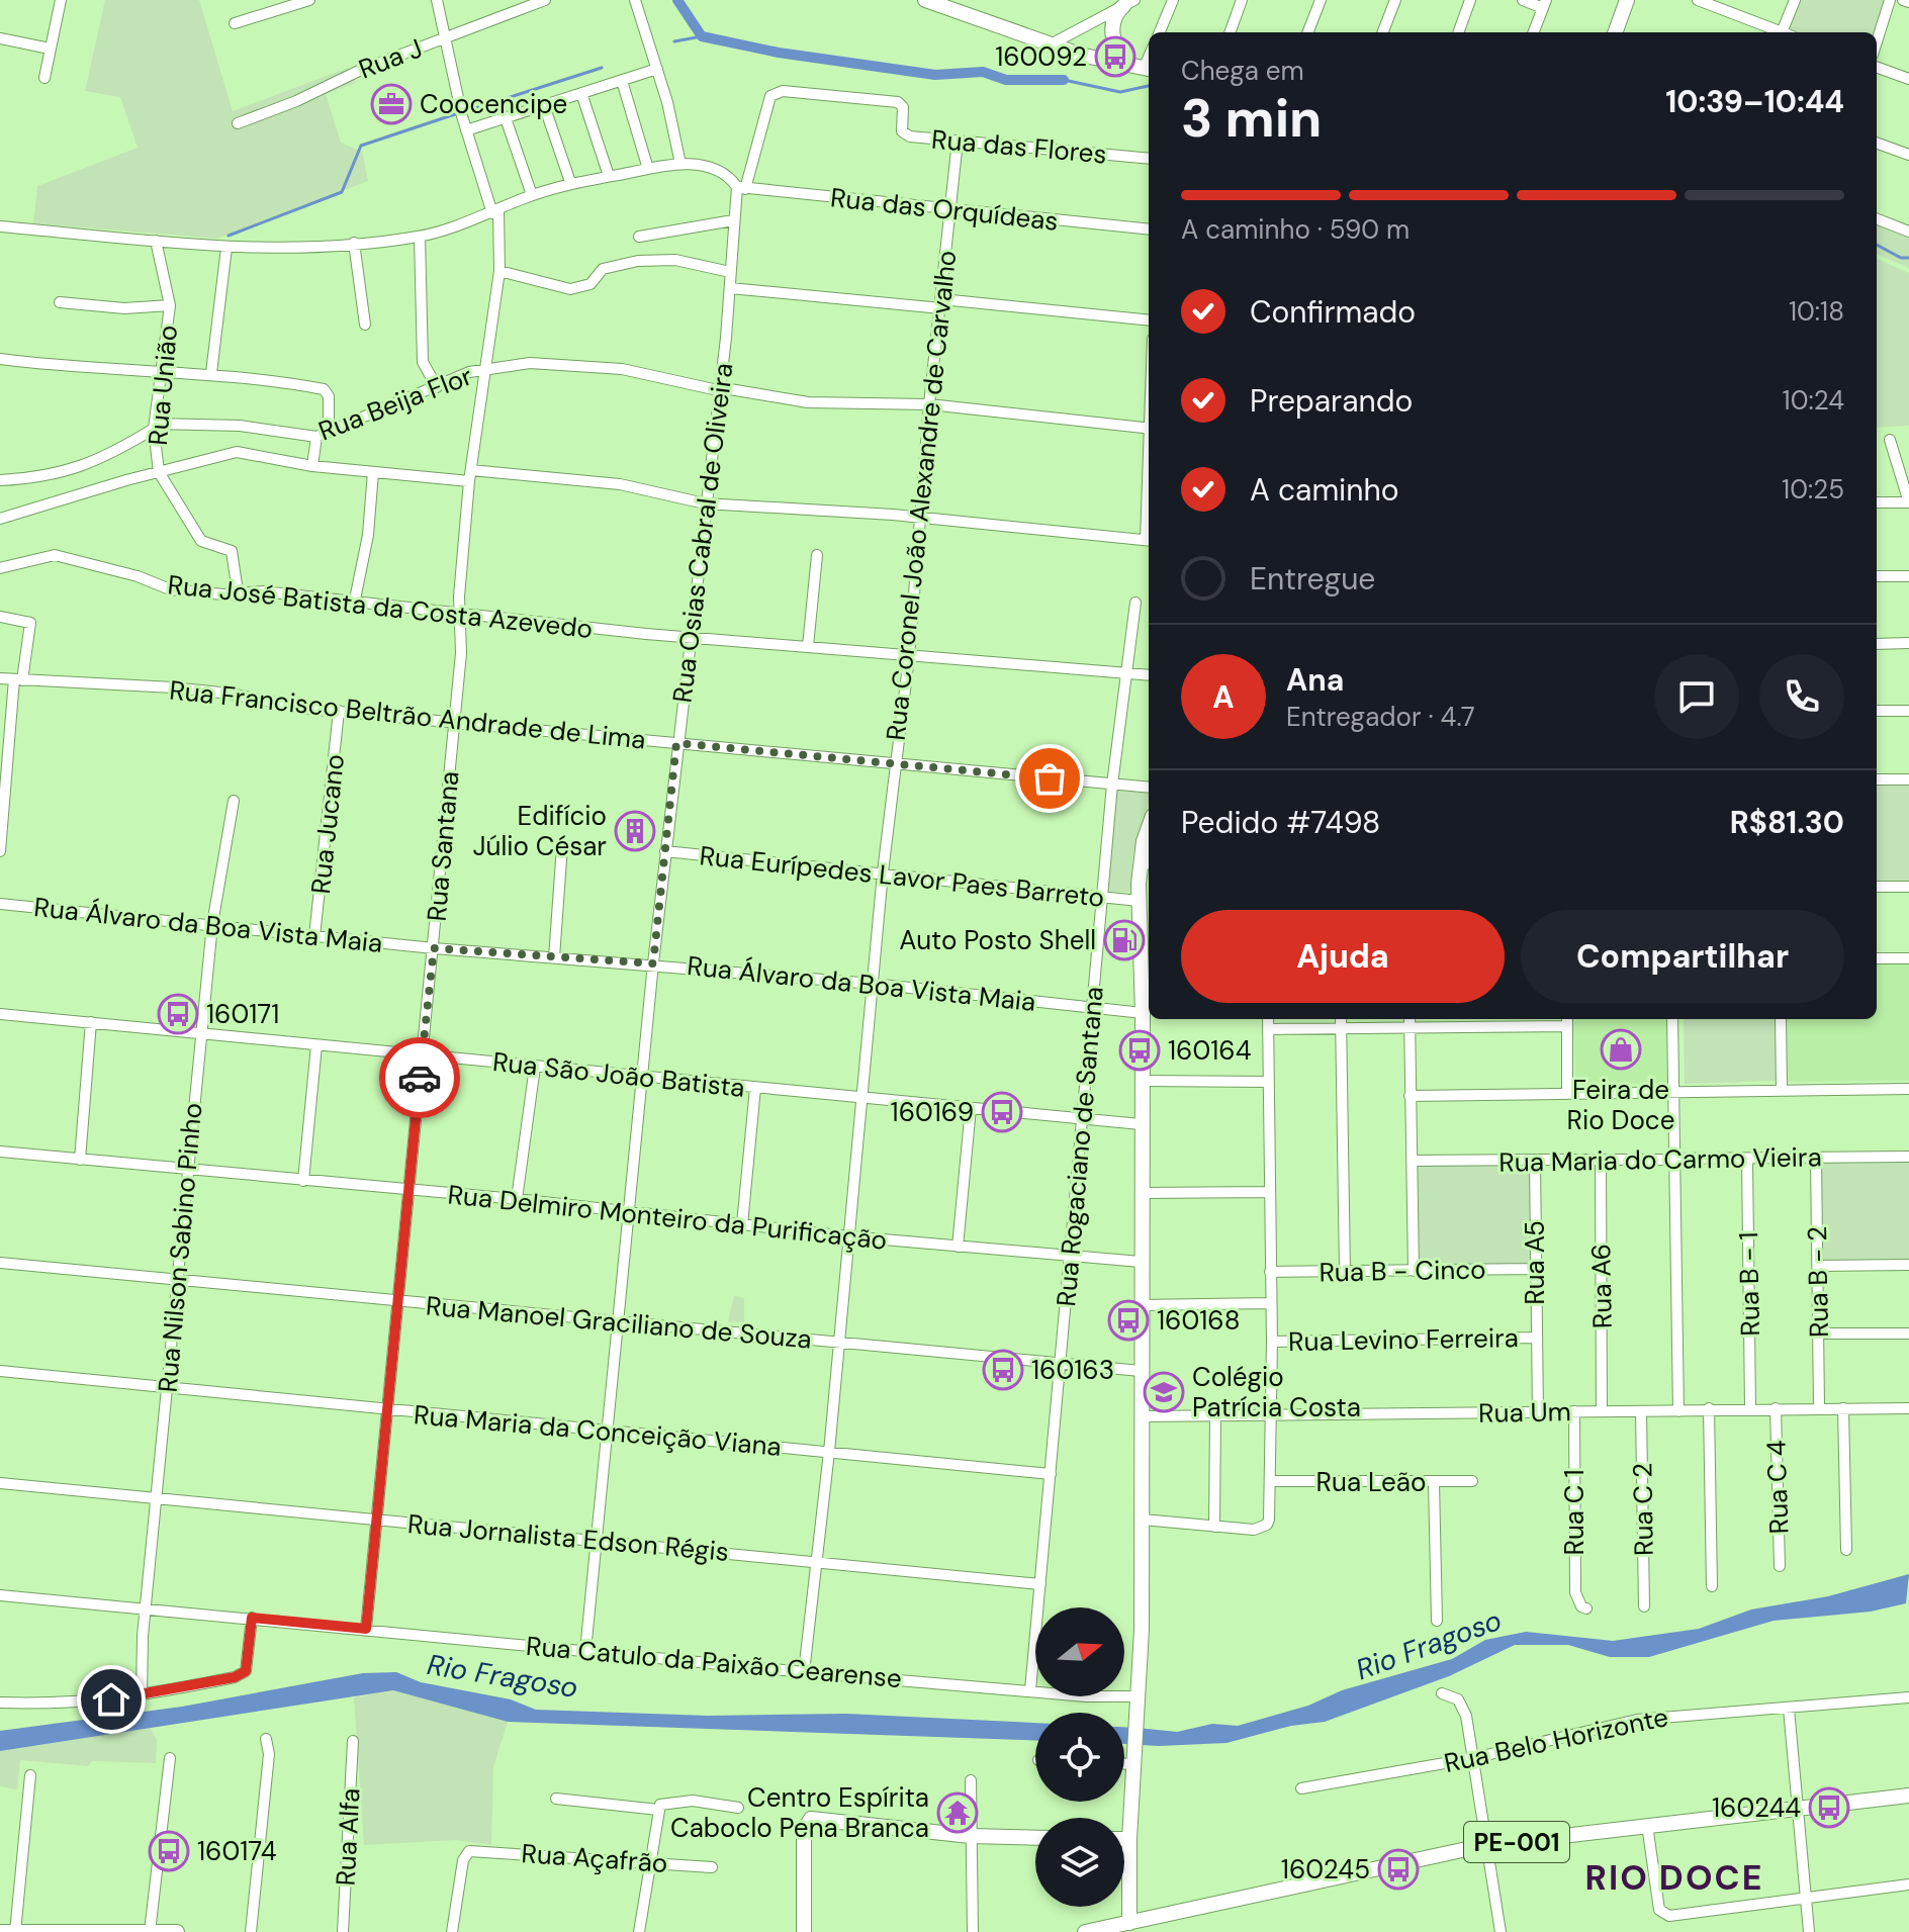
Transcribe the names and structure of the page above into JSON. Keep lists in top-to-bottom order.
{
  "streets": {
    "main road": ["PE-001"],
    "street": [
      "Rua J",
      "Rua das Flores",
      "Rua das Orquídeas",
      "Rua União",
      "Rua Beija Flor",
      "Rua Coronel João Alexandre de Carvalho",
      "Rua Osias Cabral de Oliveira",
      "Rua José Batista da Costa Azevedo",
      "Rua Francisco Beltrão Andrade de Lima",
      "Rua Jucano",
      "Rua Santana",
      "Rua Eurípedes Lavor Paes Barreto",
      "Rua Álvaro da Boa Vista Maia",
      "Rua São João Batista",
      "Rua Rogaciano de Santana",
      "Rua Maria do Carmo Vieira",
      "Rua Delmiro Monteiro da Purificação",
      "Rua Nilson Sabino Pinho",
      "Rua A5",
      "Rua B - Cinco",
      "Rua B - 2",
      "Rua B - 1",
      "Rua A6",
      "Rua Manoel Graciliano de Souza",
      "Rua Levino Ferreira",
      "Rua Um",
      "Rua Maria da Conceição Viana",
      "Rua Leão",
      "Rua C 4",
      "Rua C 2",
      "Rua C 1",
      "Rua Jornalista Edson Régis",
      "Rua Catulo da Paixão Cearense",
      "Rua Belo Horizonte",
      "Rua Alfa",
      "Rua Açafrão"
    ]
  },
  "crossings": [
    ["Rua J", "Rua Santana"],
    ["Rua das Flores", "Rua das Orquídeas"],
    ["Rua das Flores", "Rua Coronel João Alexandre de Carvalho"],
    ["Rua das Flores", "Rua Osias Cabral de Oliveira"],
    ["Rua das Orquídeas", "Rua Coronel João Alexandre de Carvalho"],
    ["Rua das Orquídeas", "Rua Osias Cabral de Oliveira"],
    ["Rua União", "Rua Beija Flor"],
    ["Rua União", "Rua José Batista da Costa Azevedo"],
    ["Rua Beija Flor", "Rua Coronel João Alexandre de Carvalho"],
    ["Rua Beija Flor", "Rua Osias Cabral de Oliveira"],
    ["Rua Beija Flor", "Rua Santana"],
    ["Rua Coronel João Alexandre de Carvalho", "Rua José Batista da Costa Azevedo"],
    ["Rua Coronel João Alexandre de Carvalho", "Rua Francisco Beltrão Andrade de Lima"],
    ["Rua Coronel João Alexandre de Carvalho", "Rua Eurípedes Lavor Paes Barreto"],
    ["Rua Coronel João Alexandre de Carvalho", "Rua Álvaro da Boa Vista Maia"],
    ["Rua Coronel João Alexandre de Carvalho", "Rua São João Batista"],
    ["Rua Coronel João Alexandre de Carvalho", "Rua Delmiro Monteiro da Purificação"],
    ["Rua Coronel João Alexandre de Carvalho", "Rua Manoel Graciliano de Souza"],
    ["Rua Coronel João Alexandre de Carvalho", "Rua Maria da Conceição Viana"],
    ["Rua Coronel João Alexandre de Carvalho", "Rua Jornalista Edson Régis"],
    ["Rua Coronel João Alexandre de Carvalho", "Rua Catulo da Paixão Cearense"],
    ["Rua Osias Cabral de Oliveira", "Rua José Batista da Costa Azevedo"],
    ["Rua Osias Cabral de Oliveira", "Rua Francisco Beltrão Andrade de Lima"],
    ["Rua Osias Cabral de Oliveira", "Rua Eurípedes Lavor Paes Barreto"],
    ["Rua Osias Cabral de Oliveira", "Rua Álvaro da Boa Vista Maia"],
    ["Rua Osias Cabral de Oliveira", "Rua São João Batista"],
    ["Rua Osias Cabral de Oliveira", "Rua Delmiro Monteiro da Purificação"],
    ["Rua Osias Cabral de Oliveira", "Rua Manoel Graciliano de Souza"],
    ["Rua Osias Cabral de Oliveira", "Rua Maria da Conceição Viana"],
    ["Rua Osias Cabral de Oliveira", "Rua Jornalista Edson Régis"],
    ["Rua Osias Cabral de Oliveira", "Rua Catulo da Paixão Cearense"],
    ["Rua José Batista da Costa Azevedo", "Rua Santana"],
    ["Rua José Batista da Costa Azevedo", "Rua Rogaciano de Santana"],
    ["Rua Francisco Beltrão Andrade de Lima", "Rua Jucano"],
    ["Rua Francisco Beltrão Andrade de Lima", "Rua Santana"],
    ["Rua Francisco Beltrão Andrade de Lima", "Rua Rogaciano de Santana"],
    ["Rua Jucano", "Rua Álvaro da Boa Vista Maia"],
    ["Rua Santana", "Rua Álvaro da Boa Vista Maia"],
    ["Rua Santana", "Rua São João Batista"],
    ["Rua Santana", "Rua Delmiro Monteiro da Purificação"],
    ["Rua Santana", "Rua Manoel Graciliano de Souza"],
    ["Rua Santana", "Rua Maria da Conceição Viana"],
    ["Rua Santana", "Rua Jornalista Edson Régis"],
    ["Rua Santana", "Rua Catulo da Paixão Cearense"],
    ["Rua Eurípedes Lavor Paes Barreto", "Rua Rogaciano de Santana"],
    ["Rua Álvaro da Boa Vista Maia", "Rua Rogaciano de Santana"],
    ["Rua Álvaro da Boa Vista Maia", "Rua Nilson Sabino Pinho"],
    ["Rua São João Batista", "Rua Rogaciano de Santana"],
    ["Rua São João Batista", "Rua Nilson Sabino Pinho"],
    ["Rua Rogaciano de Santana", "Rua Delmiro Monteiro da Purificação"],
    ["Rua Rogaciano de Santana", "Rua Manoel Graciliano de Souza"],
    ["Rua Rogaciano de Santana", "Rua Maria da Conceição Viana"],
    ["Rua Rogaciano de Santana", "Rua Jornalista Edson Régis"],
    ["Rua Rogaciano de Santana", "Rua Catulo da Paixão Cearense"],
    ["Rua Maria do Carmo Vieira", "Rua A5"],
    ["Rua Maria do Carmo Vieira", "Rua B - 2"],
    ["Rua Maria do Carmo Vieira", "Rua B - 1"],
    ["Rua Maria do Carmo Vieira", "Rua A6"],
    ["Rua Delmiro Monteiro da Purificação", "Rua Nilson Sabino Pinho"],
    ["Rua Nilson Sabino Pinho", "Rua Manoel Graciliano de Souza"],
    ["Rua Nilson Sabino Pinho", "Rua Maria da Conceição Viana"],
    ["Rua Nilson Sabino Pinho", "Rua Jornalista Edson Régis"],
    ["Rua Nilson Sabino Pinho", "Rua Catulo da Paixão Cearense"],
    ["Rua A5", "Rua B - Cinco"],
    ["Rua A5", "Rua Levino Ferreira"],
    ["Rua A5", "Rua Um"],
    ["Rua B - 2", "Rua Um"],
    ["Rua B - 1", "Rua Um"],
    ["Rua A6", "Rua Um"],
    ["Rua Um", "Rua C 4"],
    ["Rua Um", "Rua C 2"],
    ["Rua Um", "Rua C 1"]
  ],
  "districts": ["RIO DOCE"],
  "water": ["Rio Fragoso"],
  "places": {
    "bus stop": [
      "160092",
      "160171",
      "160164",
      "160169",
      "160168",
      "160163",
      "160244",
      "160174",
      "160245"
    ],
    "office": ["Coocencipe"],
    "building": ["Edifício Júlio César"],
    "fuel station": ["Auto Posto Shell"],
    "shop": ["Feira de Rio Doce"],
    "school or university": ["Colégio Patrícia Costa"],
    "temple": ["Centro Espírita Caboclo Pena Branca"]
  },
  "north": "right",
  "page": {
    "heading": ["3 min", "Chega em", "10:39–10:44"],
    "panel": [
      "Ana",
      "Entregador · 4.7",
      "Pedido #7498",
      "R$81.30"
    ],
    "bar": "A caminho · 590 m",
    "list": [
      ["Confirmado", "10:18"],
      ["Preparando", "10:24"],
      ["A caminho", "10:25"],
      "Entregue"
    ],
    "round": "A",
    "buttons": ["Ajuda", "Compartilhar"]
  }
}
